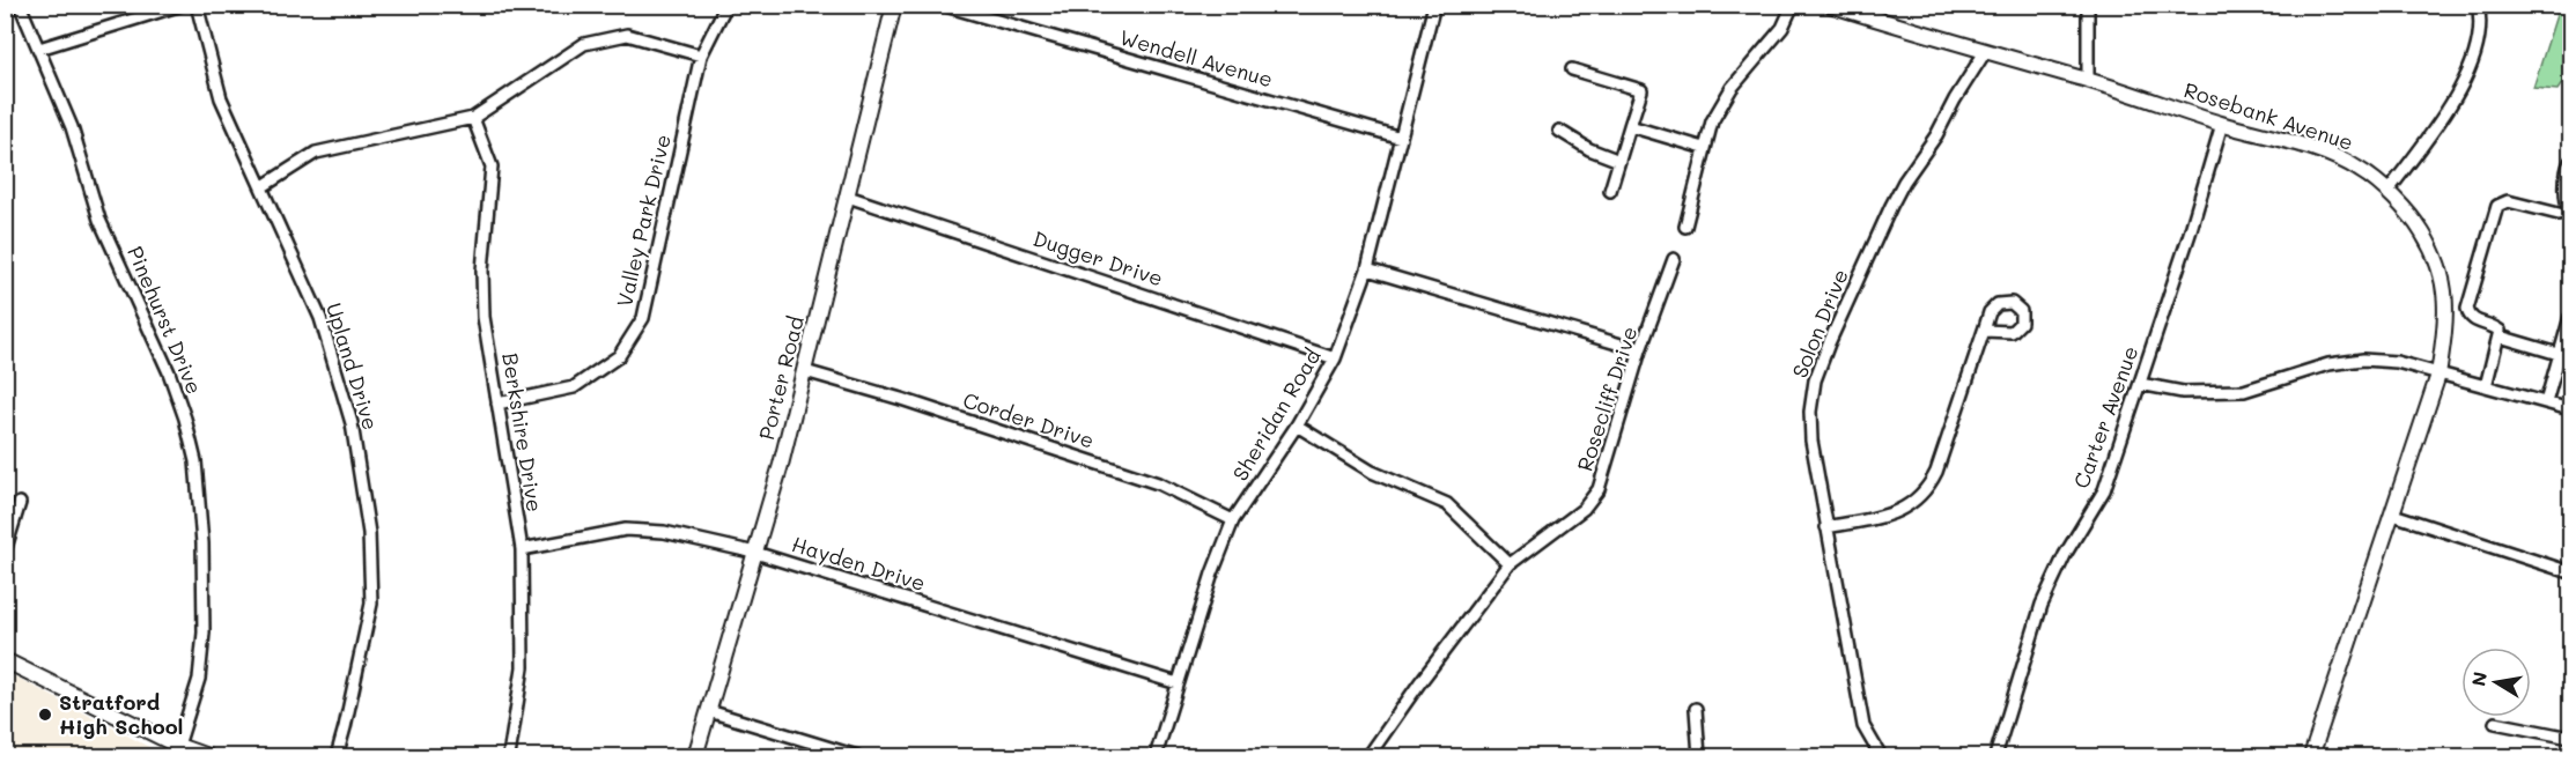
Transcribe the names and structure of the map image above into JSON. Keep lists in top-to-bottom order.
{
  "streets": {
    "street": [
      "Wendell Avenue",
      "Rosebank Avenue",
      "Valley Park Drive",
      "Dugger Drive",
      "Pinehurst Drive",
      "Solon Drive",
      "Upland Drive",
      "Porter Road",
      "Rosecliff Drive",
      "Sheridan Road",
      "Carter Avenue",
      "Corder Drive",
      "Berkshire Drive",
      "Hayden Drive"
    ]
  },
  "crossings": [
    ["Wendell Avenue", "Sheridan Road"],
    ["Rosebank Avenue", "Solon Drive"],
    ["Rosebank Avenue", "Carter Avenue"],
    ["Valley Park Drive", "Berkshire Drive"],
    ["Dugger Drive", "Porter Road"],
    ["Dugger Drive", "Sheridan Road"],
    ["Porter Road", "Corder Drive"],
    ["Porter Road", "Hayden Drive"],
    ["Sheridan Road", "Corder Drive"],
    ["Sheridan Road", "Hayden Drive"],
    ["Berkshire Drive", "Hayden Drive"]
  ],
  "places": ["Stratford High School"],
  "north": "left"
}
